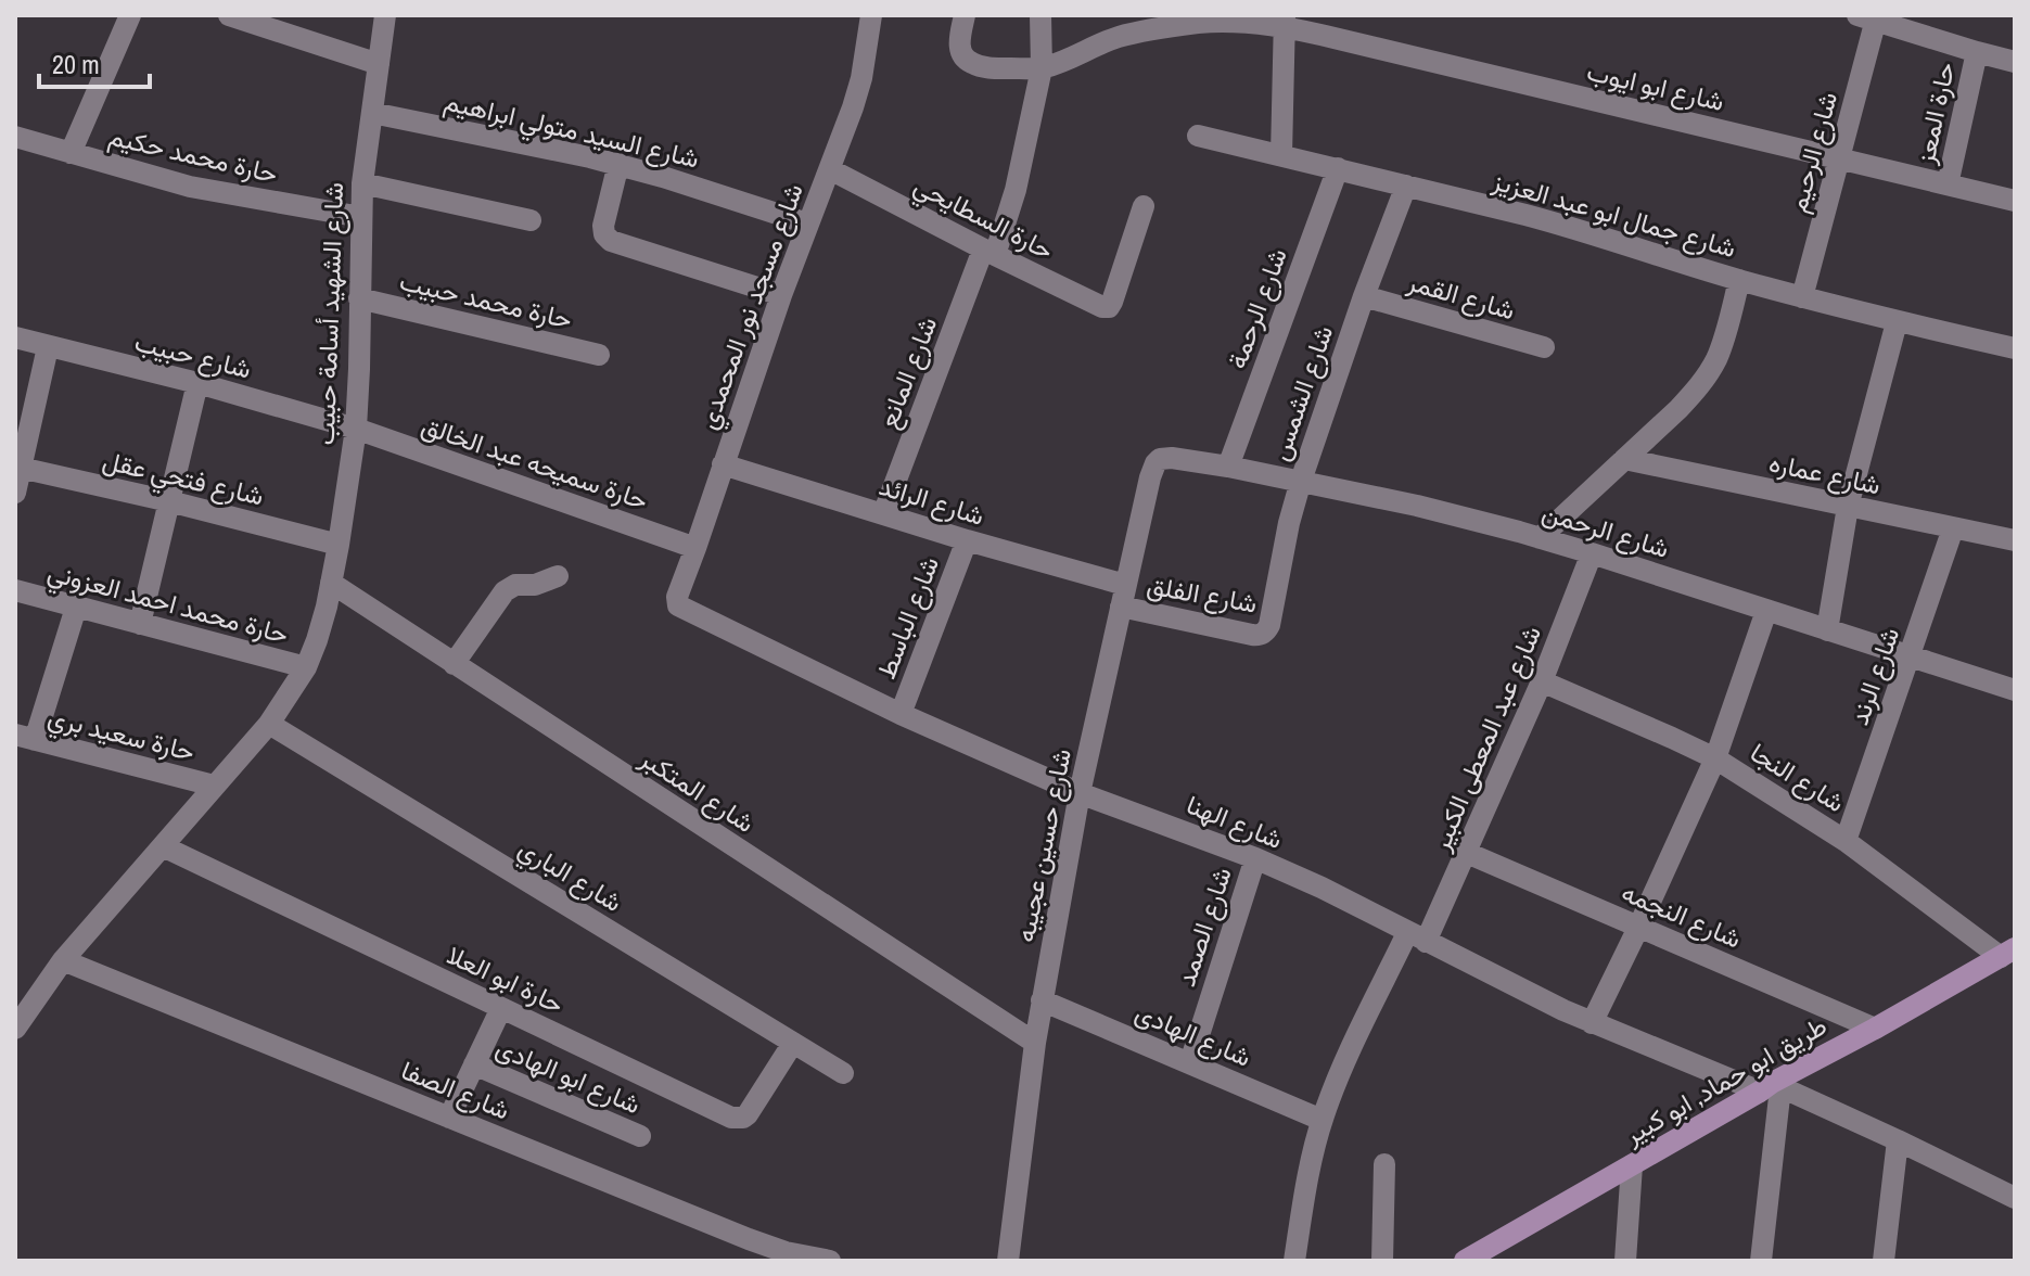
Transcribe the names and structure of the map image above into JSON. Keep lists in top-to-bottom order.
{
  "streets": {
    "main road": ["طريق ابو حماد, ابو كبير"],
    "street": [
      "شارع ابو ايوب",
      "حارة المعز",
      "شارع السيد متولي ابراهيم",
      "شارع الرحيم",
      "حارة محمد حكيم",
      "شارع جمال ابو عبد العزيز",
      "حارة السطايحي",
      "شارع القمر",
      "حارة محمد حبيب",
      "شارع مسجد نور المحمدي",
      "شارع الرحمة",
      "شارع الشهيد أسامة حبيب",
      "شارع حبيب",
      "شارع المانع",
      "شارع الشمس",
      "حارة سميحه عبد الخالق",
      "شارع عماره",
      "شارع فتحي عقل",
      "شارع الرائد",
      "شارع الرحمن",
      "شارع الفلق",
      "حارة محمد احمد العزوني",
      "شارع الباسط",
      "شارع الرند",
      "حارة سعيد بري",
      "شارع عبد المعطى الكبير",
      "شارع النجا",
      "شارع المتكبر",
      "شارع الهنا",
      "شارع حسين عجيبه",
      "شارع الباري",
      "شارع النجمه",
      "شارع الصمد",
      "حارة ابو العلا",
      "شارع الهادى",
      "شارع ابو الهادى",
      "شارع الصفا"
    ]
  },
  "crossings": [
    ["شارع ابو ايوب", "حارة المعز"],
    ["شارع ابو ايوب", "شارع الرحيم"],
    ["شارع ابو ايوب", "شارع المانع"],
    ["شارع السيد متولي ابراهيم", "شارع مسجد نور المحمدي"],
    ["شارع السيد متولي ابراهيم", "شارع الشهيد أسامة حبيب"],
    ["شارع الرحيم", "شارع جمال ابو عبد العزيز"],
    ["حارة محمد حكيم", "شارع الشهيد أسامة حبيب"],
    ["شارع جمال ابو عبد العزيز", "شارع الرحمة"],
    ["شارع جمال ابو عبد العزيز", "شارع الشمس"],
    ["حارة السطايحي", "شارع مسجد نور المحمدي"],
    ["حارة السطايحي", "شارع المانع"],
    ["شارع القمر", "شارع الشمس"],
    ["حارة محمد حبيب", "شارع الشهيد أسامة حبيب"],
    ["شارع مسجد نور المحمدي", "حارة سميحه عبد الخالق"],
    ["شارع مسجد نور المحمدي", "شارع الرائد"],
    ["شارع مسجد نور المحمدي", "شارع الهنا"],
    ["شارع الرحمة", "شارع الرحمن"],
    ["شارع الشهيد أسامة حبيب", "شارع حبيب"],
    ["شارع الشهيد أسامة حبيب", "حارة سميحه عبد الخالق"],
    ["شارع الشهيد أسامة حبيب", "شارع فتحي عقل"],
    ["شارع الشهيد أسامة حبيب", "حارة محمد احمد العزوني"],
    ["شارع الشهيد أسامة حبيب", "حارة سعيد بري"],
    ["شارع الشهيد أسامة حبيب", "شارع المتكبر"],
    ["شارع الشهيد أسامة حبيب", "شارع الباري"],
    ["شارع الشهيد أسامة حبيب", "حارة ابو العلا"],
    ["شارع الشهيد أسامة حبيب", "شارع الصفا"],
    ["شارع حبيب", "حارة سميحه عبد الخالق"],
    ["شارع المانع", "شارع الرائد"],
    ["شارع الشمس", "شارع الرحمن"],
    ["شارع الشمس", "شارع الفلق"],
    ["شارع عماره", "شارع الرند"],
    ["شارع الرائد", "شارع الفلق"],
    ["شارع الرائد", "شارع الباسط"],
    ["شارع الرائد", "شارع حسين عجيبه"],
    ["شارع الرحمن", "شارع الرند"],
    ["شارع الرحمن", "شارع عبد المعطى الكبير"],
    ["شارع الرحمن", "شارع حسين عجيبه"],
    ["شارع الفلق", "شارع حسين عجيبه"],
    ["شارع الباسط", "شارع الهنا"],
    ["شارع الرند", "شارع النجا"],
    ["شارع عبد المعطى الكبير", "شارع النجا"],
    ["شارع عبد المعطى الكبير", "شارع الهنا"],
    ["شارع عبد المعطى الكبير", "شارع النجمه"],
    ["شارع عبد المعطى الكبير", "شارع الهادى"],
    ["شارع النجا", "طريق ابو حماد, ابو كبير"],
    ["شارع المتكبر", "شارع حسين عجيبه"],
    ["شارع الهنا", "شارع حسين عجيبه"],
    ["شارع الهنا", "شارع الصمد"],
    ["شارع الهنا", "طريق ابو حماد, ابو كبير"],
    ["شارع حسين عجيبه", "شارع الهادى"],
    ["شارع الباري", "حارة ابو العلا"],
    ["شارع النجمه", "طريق ابو حماد, ابو كبير"],
    ["شارع الصمد", "شارع الهادى"]
  ],
  "scale_bar": "20 m"
}
